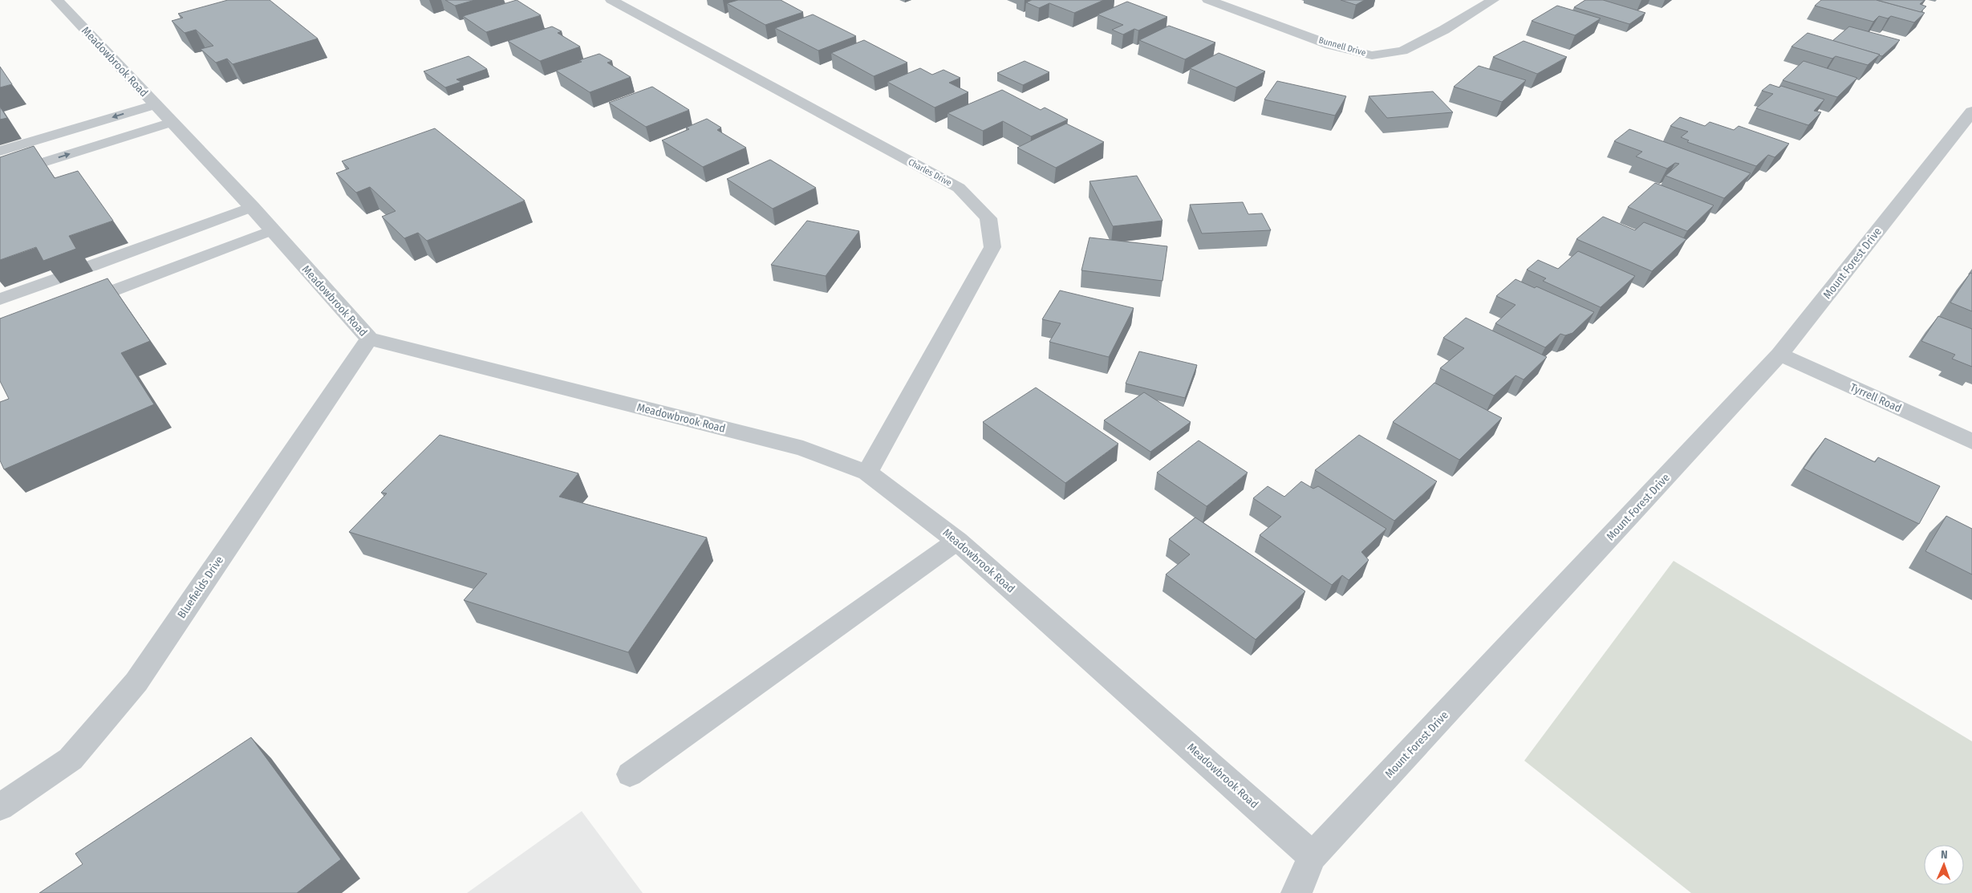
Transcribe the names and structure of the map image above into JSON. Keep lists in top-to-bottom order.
{
  "streets": {
    "street": [
      "Bunnell Drive",
      "Meadowbrook Road",
      "Charles Drive",
      "Mount Forest Drive",
      "Tyrrell Road",
      "Bluefields Drive"
    ]
  },
  "crossings": [
    ["Meadowbrook Road", "Charles Drive"],
    ["Meadowbrook Road", "Mount Forest Drive"],
    ["Meadowbrook Road", "Bluefields Drive"],
    ["Mount Forest Drive", "Tyrrell Road"]
  ],
  "north": "top"
}
